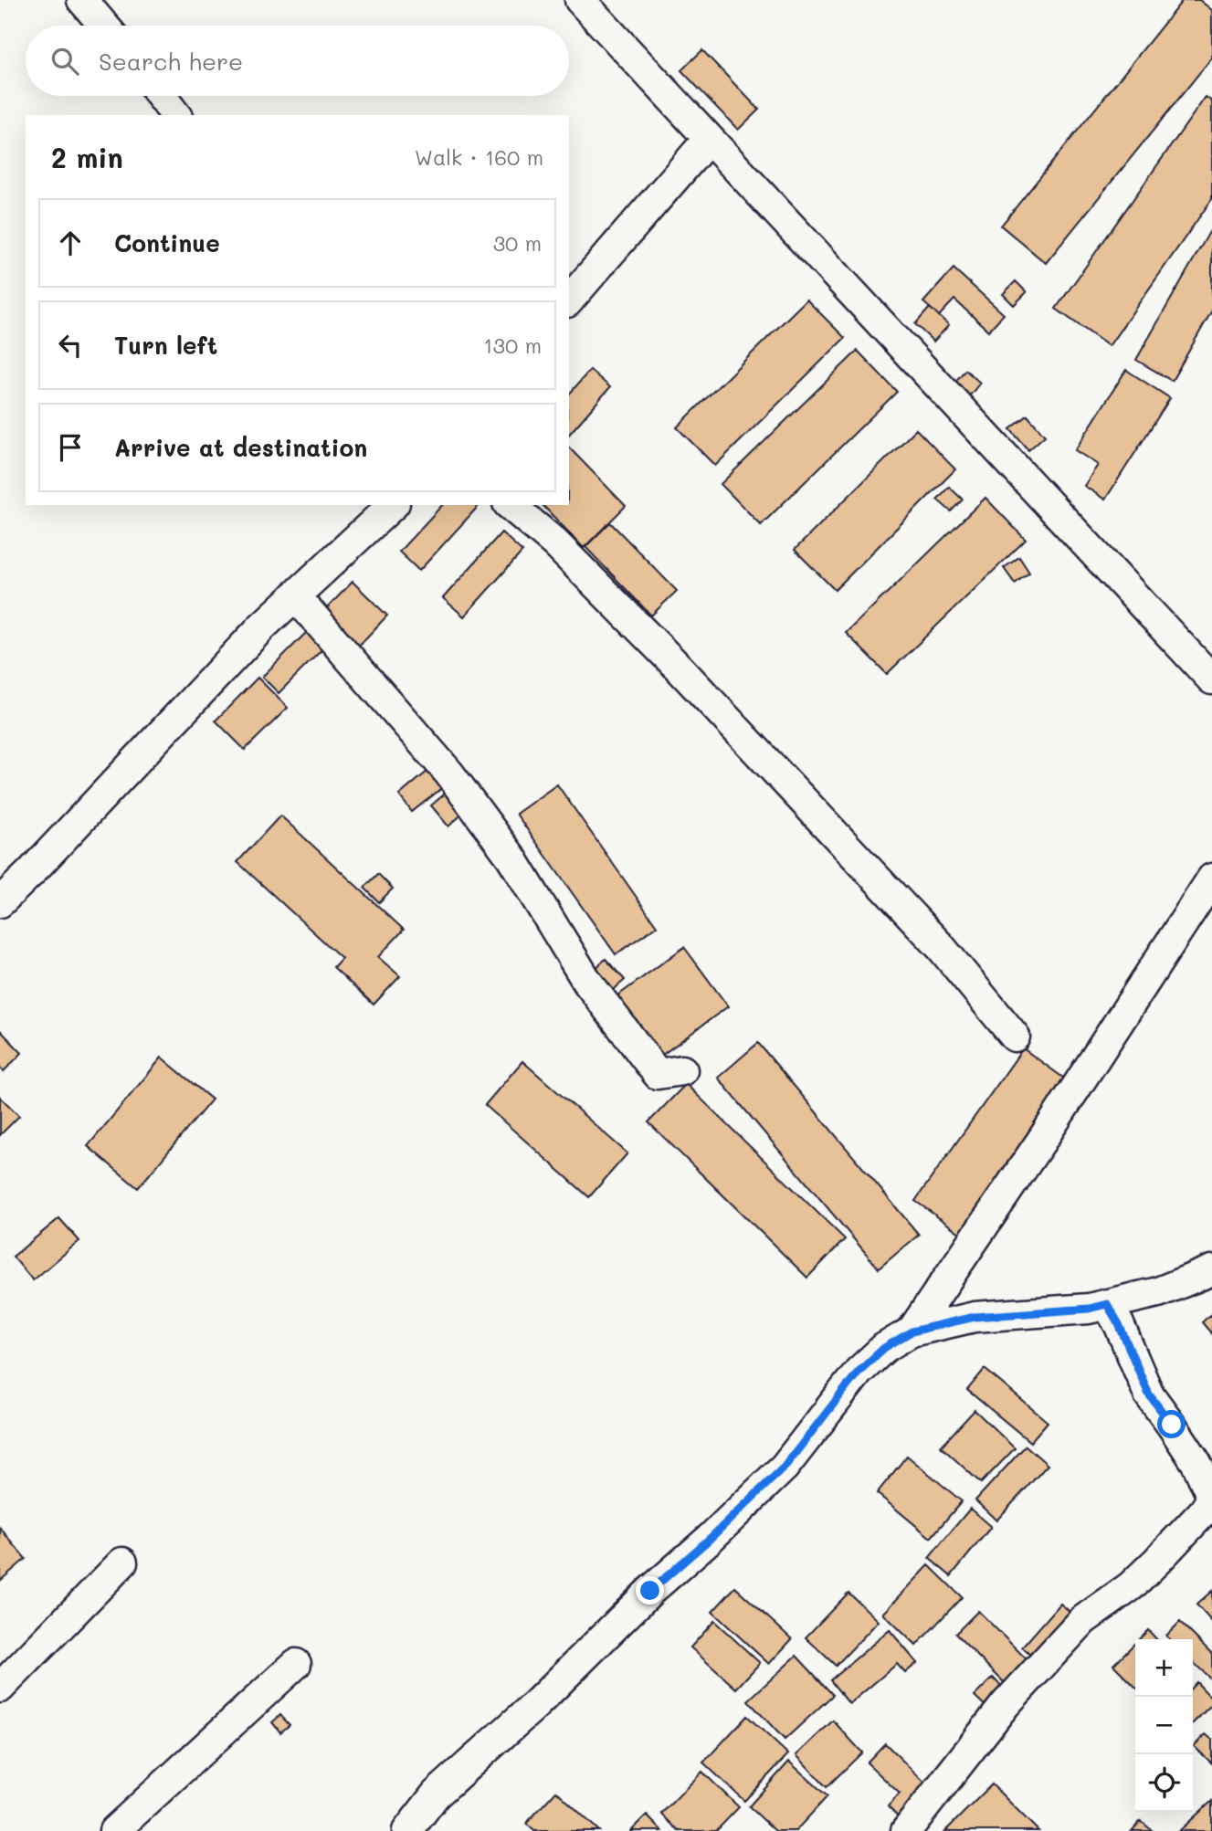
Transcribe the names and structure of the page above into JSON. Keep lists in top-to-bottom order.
{
  "page": {
    "search": "Search here",
    "heading": ["2 min", "Walk · 160 m"],
    "list": [
      ["Continue", "30 m"],
      ["Turn left", "130 m"],
      "Arrive at destination"
    ],
    "map_buttons": ["+", "−"]
  }
}
